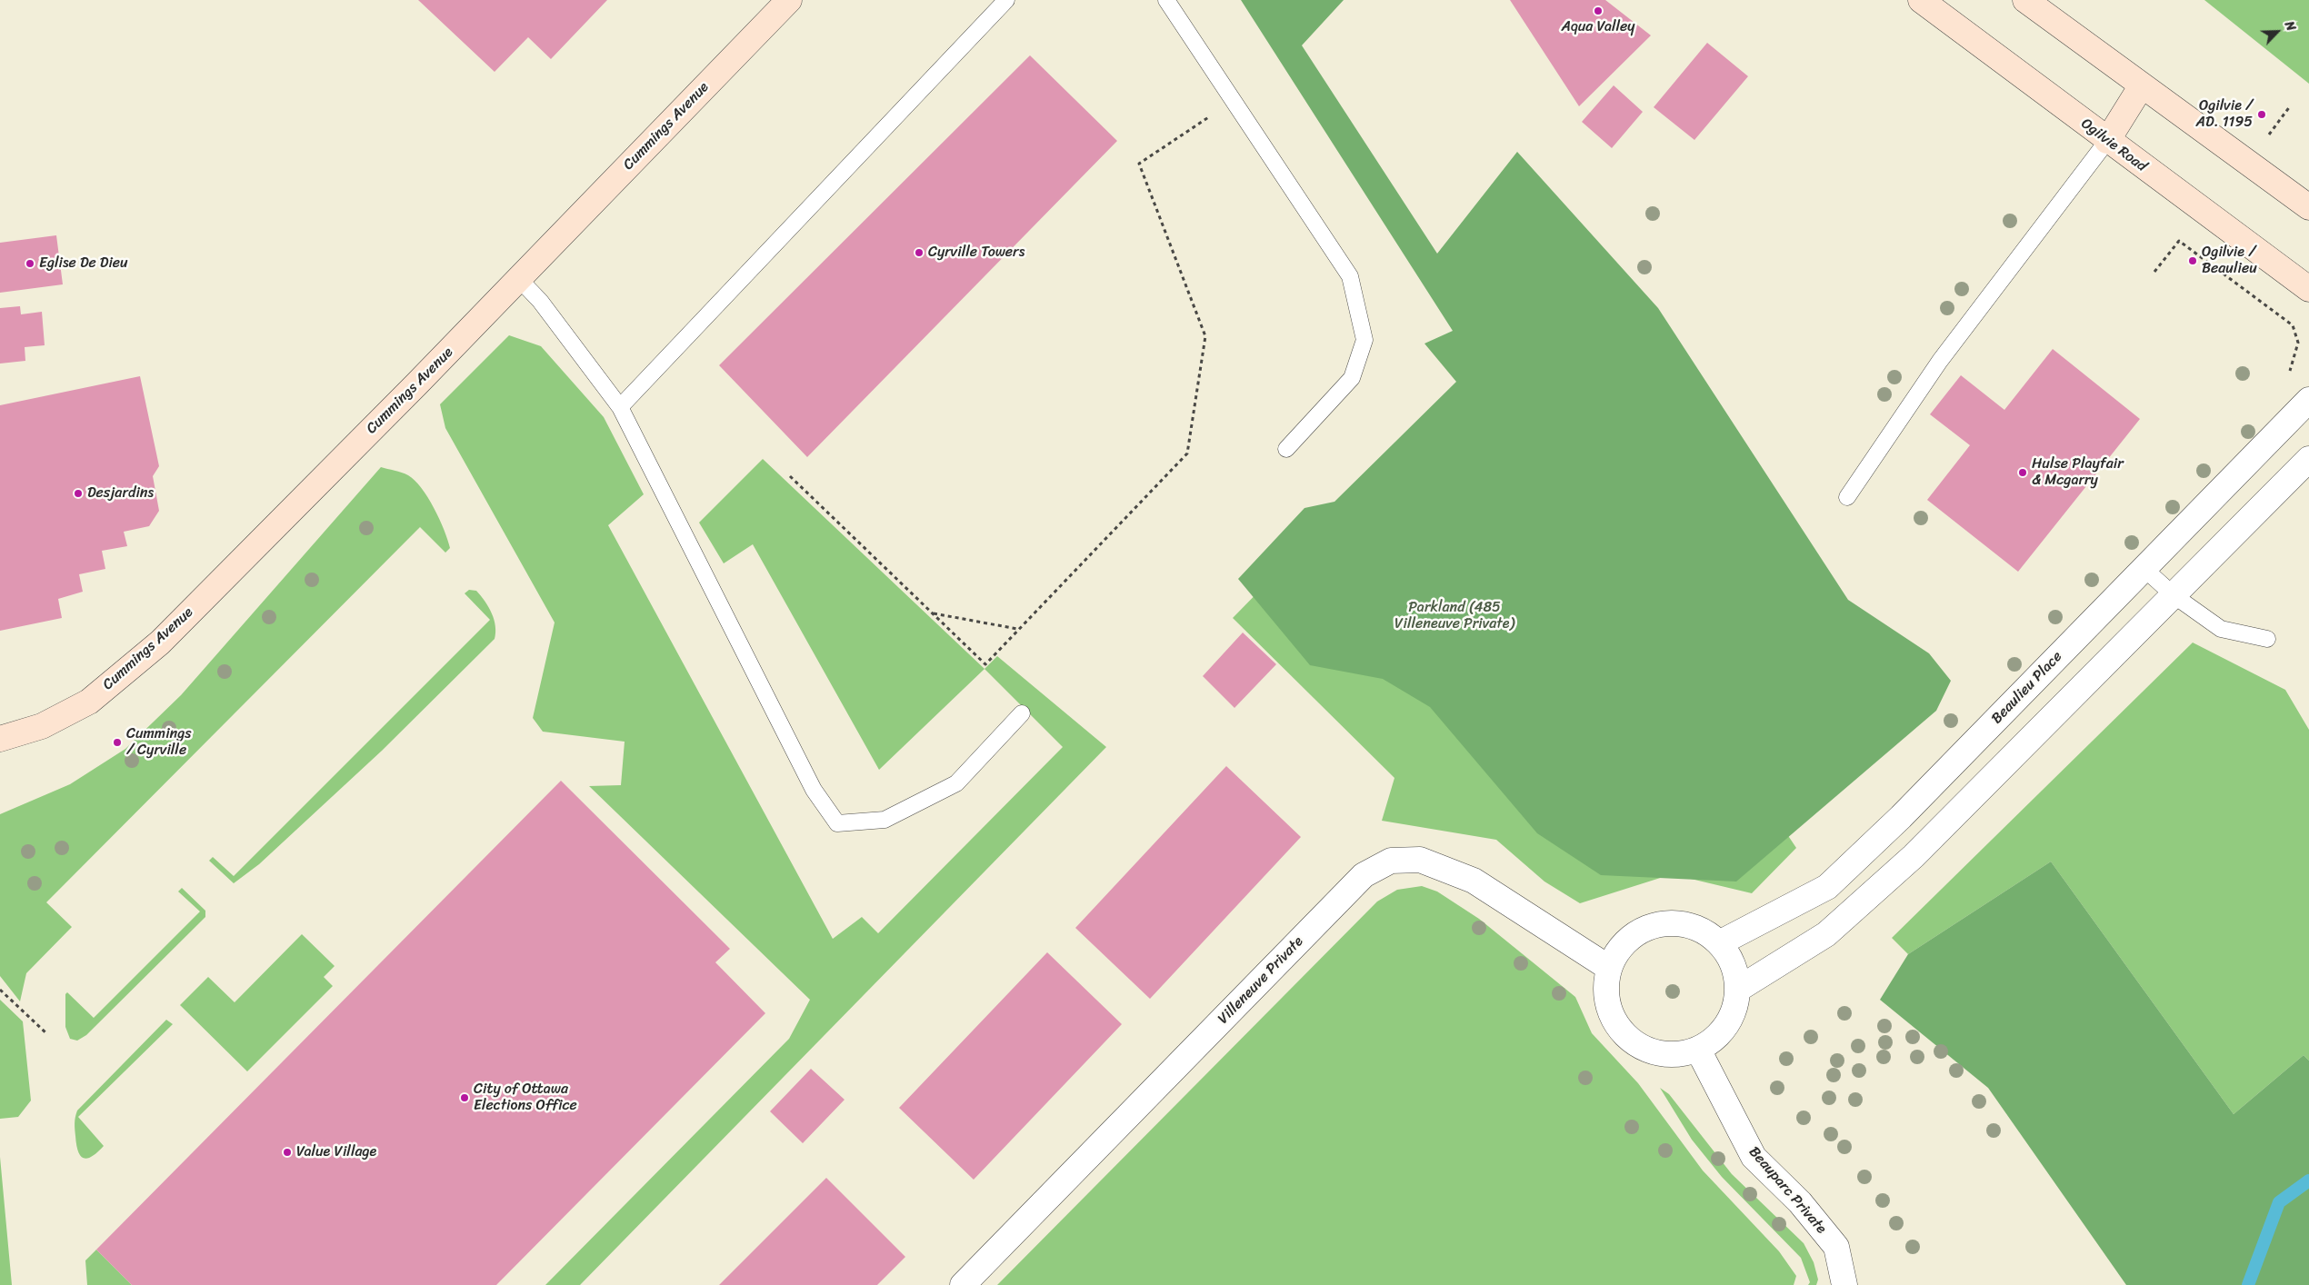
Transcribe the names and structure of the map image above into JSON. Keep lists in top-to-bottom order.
{
  "streets": {
    "main road": ["Cummings Avenue", "Ogilvie Road"],
    "street": ["Beaulieu Place", "Villeneuve Private", "Beauparc Private"]
  },
  "crossings": [
    ["Beaulieu Place", "Villeneuve Private"],
    ["Beaulieu Place", "Beauparc Private"],
    ["Villeneuve Private", "Beauparc Private"]
  ],
  "parks": ["Parkland (485 Villeneuve Private)"],
  "places": [
    "Aqua Valley",
    "Ogilvie / AD. 1195",
    "Cyrville Towers",
    "Ogilvie / Beaulieu",
    "Eglise De Dieu",
    "Hulse Playfair & Mcgarry",
    "Desjardins",
    "Cummings / Cyrville",
    "City of Ottawa Elections Office",
    "Value Village"
  ],
  "north": "top right"
}
